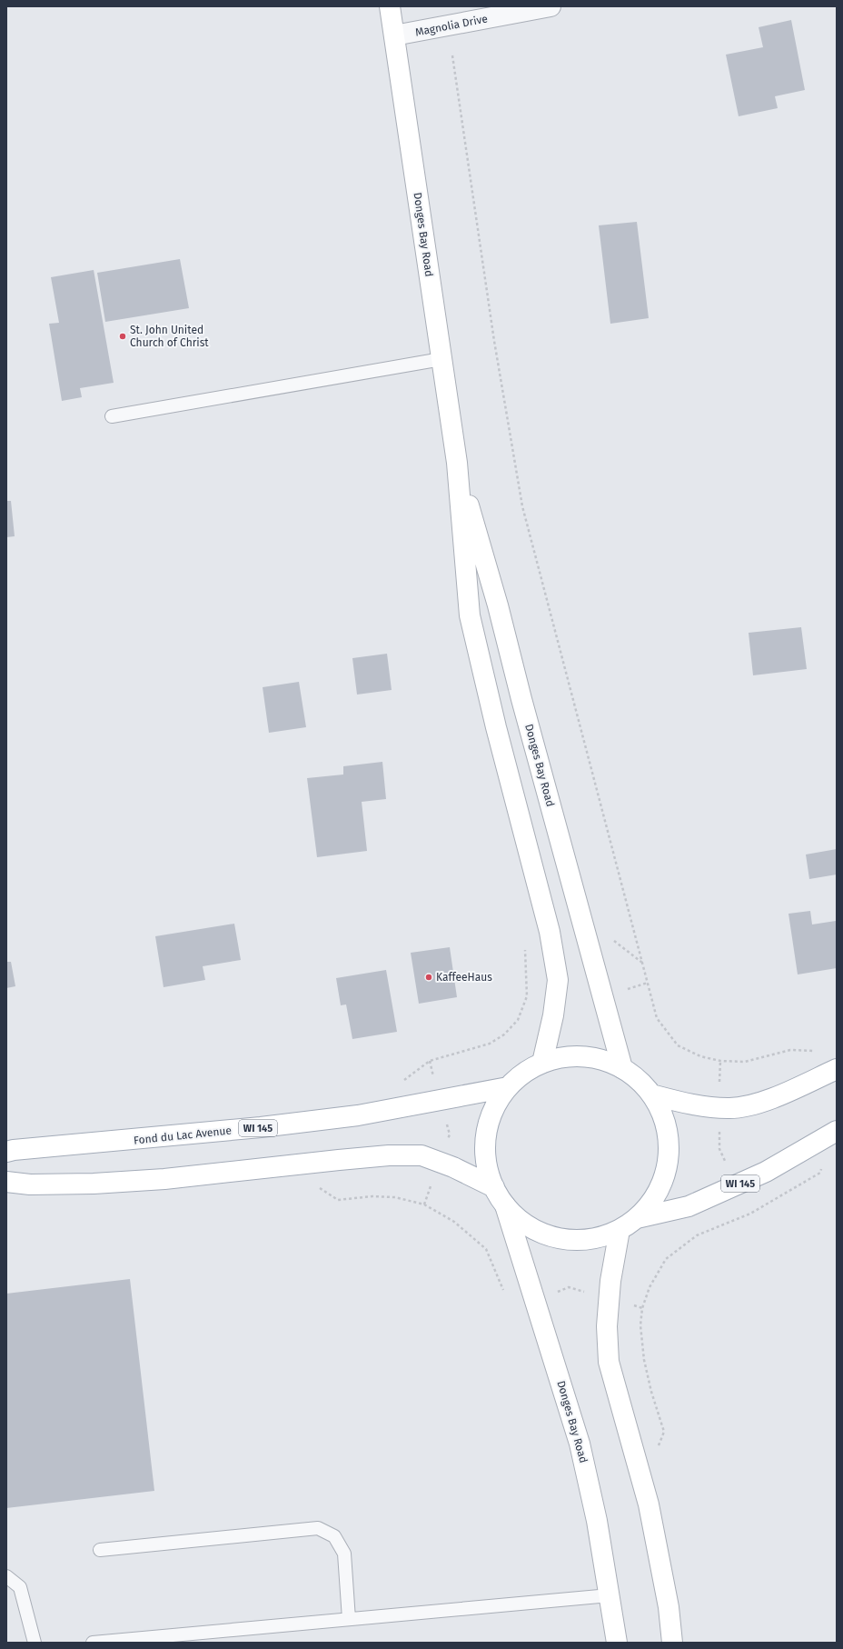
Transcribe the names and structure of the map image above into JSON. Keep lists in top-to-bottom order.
{
  "streets": {
    "street": [
      "Magnolia Drive",
      "Donges Bay Road",
      "WI 145",
      "Fond du Lac Avenue"
    ]
  },
  "crossings": [
    ["Magnolia Drive", "Donges Bay Road"],
    ["Donges Bay Road", "WI 145"]
  ],
  "places": ["St. John United Church of Christ", "KaffeeHaus"]
}
